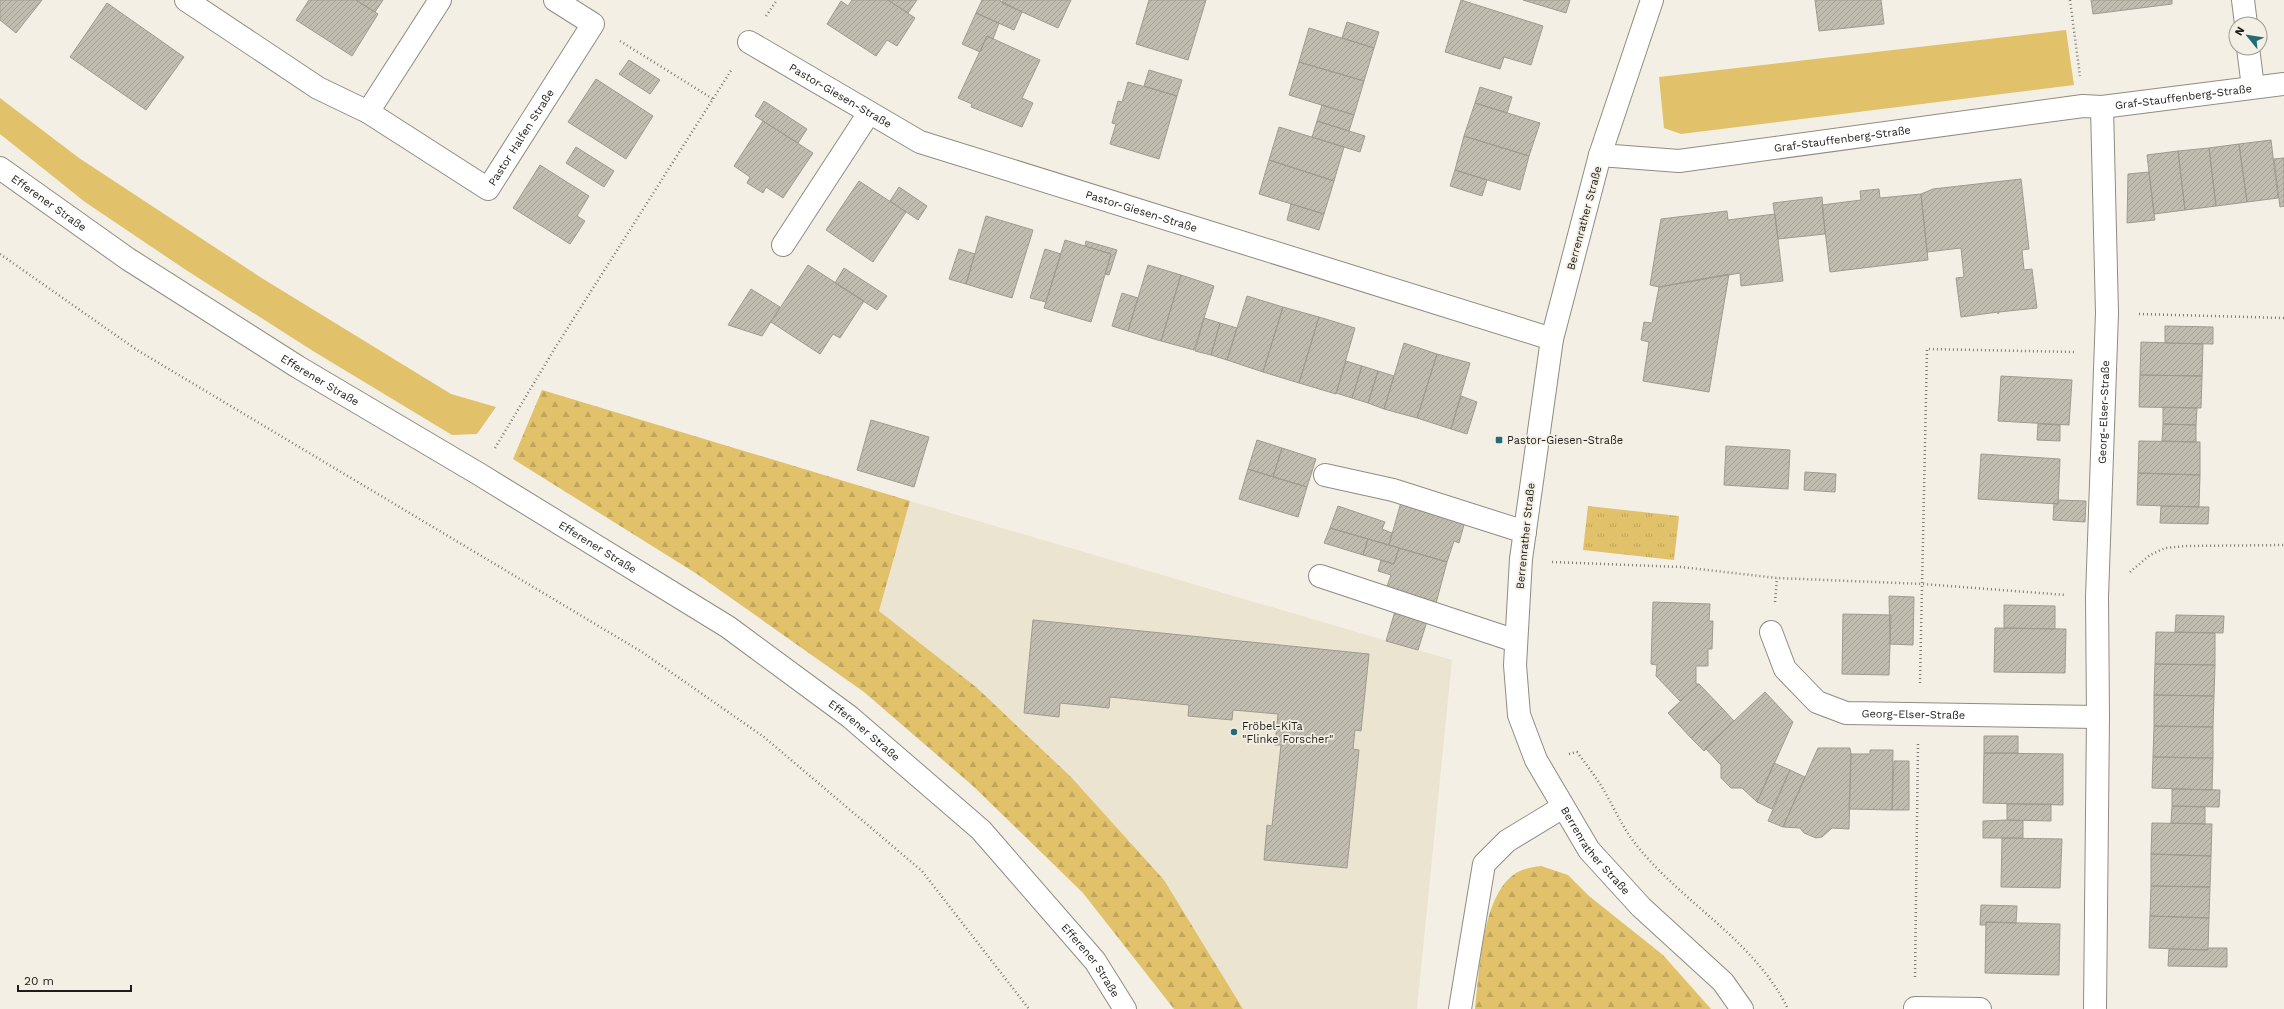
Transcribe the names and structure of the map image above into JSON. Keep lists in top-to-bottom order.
{
  "streets": {
    "street": [
      "Pastor-Giesen-Straße",
      "Graf-Stauffenberg-Straße",
      "Pastor Halfen Straße",
      "Efferener Straße",
      "Berrenrather Straße",
      "Georg-Elser-Straße"
    ]
  },
  "crossings": [
    ["Pastor-Giesen-Straße", "Berrenrather Straße"],
    ["Graf-Stauffenberg-Straße", "Berrenrather Straße"],
    ["Graf-Stauffenberg-Straße", "Georg-Elser-Straße"]
  ],
  "places": {
    "transit": ["Pastor-Giesen-Straße"],
    "other": ["Fröbel-KiTa \"Flinke Forscher\""]
  },
  "scale_bar": "20 m",
  "north": "top left"
}
